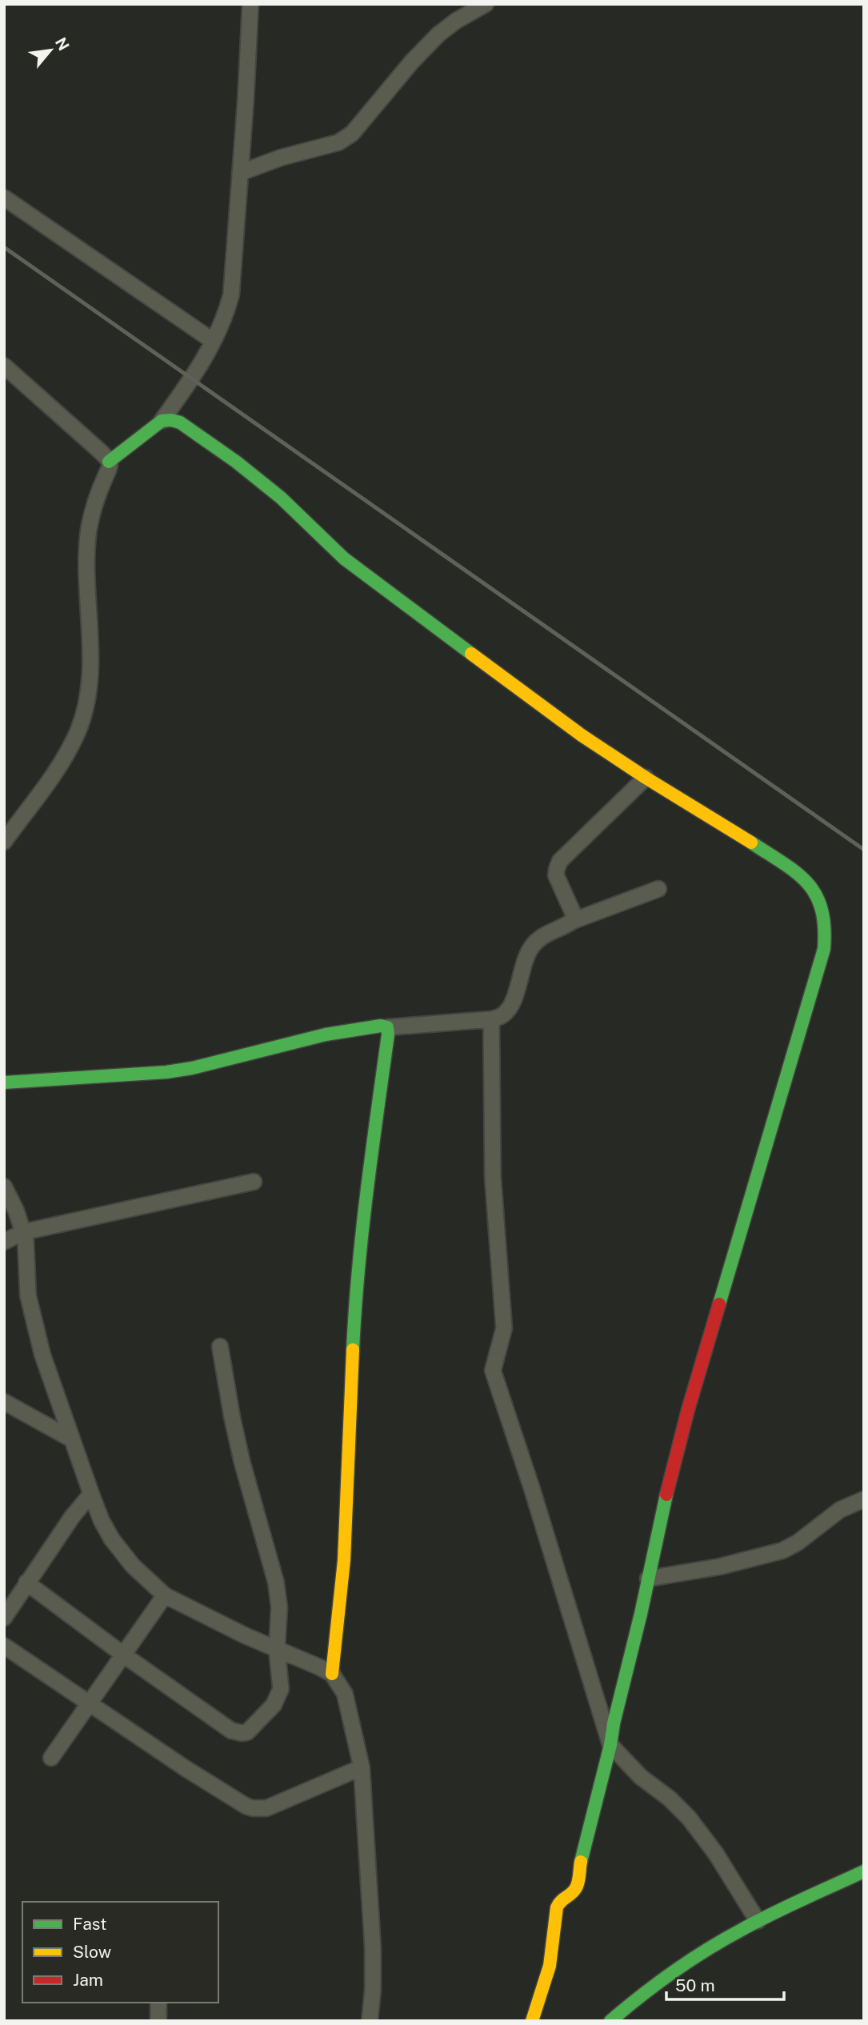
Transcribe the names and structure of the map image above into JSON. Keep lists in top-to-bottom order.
{
  "legend": ["Fast", "Slow", "Jam"],
  "scale_bar": "50 m",
  "north": "top right"
}
